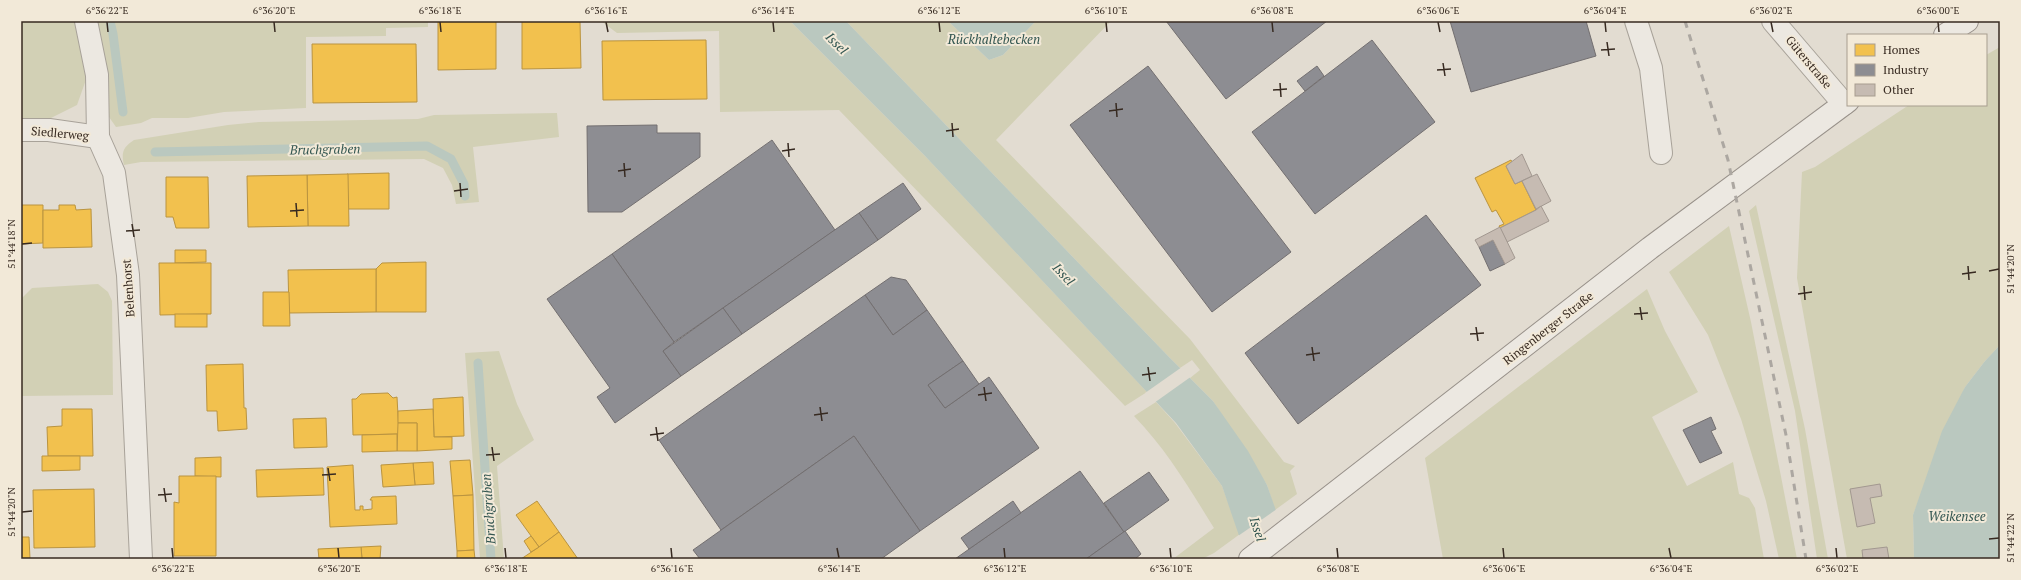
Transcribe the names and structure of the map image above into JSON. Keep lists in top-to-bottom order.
{
  "streets": {
    "street": [
      "Güterstraße",
      "Siedlerweg",
      "Belenhorst",
      "Ringenberger Straße"
    ]
  },
  "crossings": [
    ["Güterstraße", "Ringenberger Straße"],
    ["Siedlerweg", "Belenhorst"]
  ],
  "water": [
    "Rückhaltebecken",
    "Issel",
    "Bruchgraben",
    "Weikensee"
  ],
  "legend": ["Homes", "Industry", "Other"],
  "coordinates": [
    "6°36'22\"E",
    "6°36'20\"E",
    "6°36'18\"E",
    "6°36'16\"E",
    "6°36'14\"E",
    "6°36'12\"E",
    "6°36'10\"E",
    "6°36'08\"E",
    "6°36'06\"E",
    "6°36'04\"E",
    "6°36'02\"E",
    "6°36'00\"E",
    "51°44'18\"N",
    "51°44'20\"N",
    "51°44'22\"N"
  ]
}
